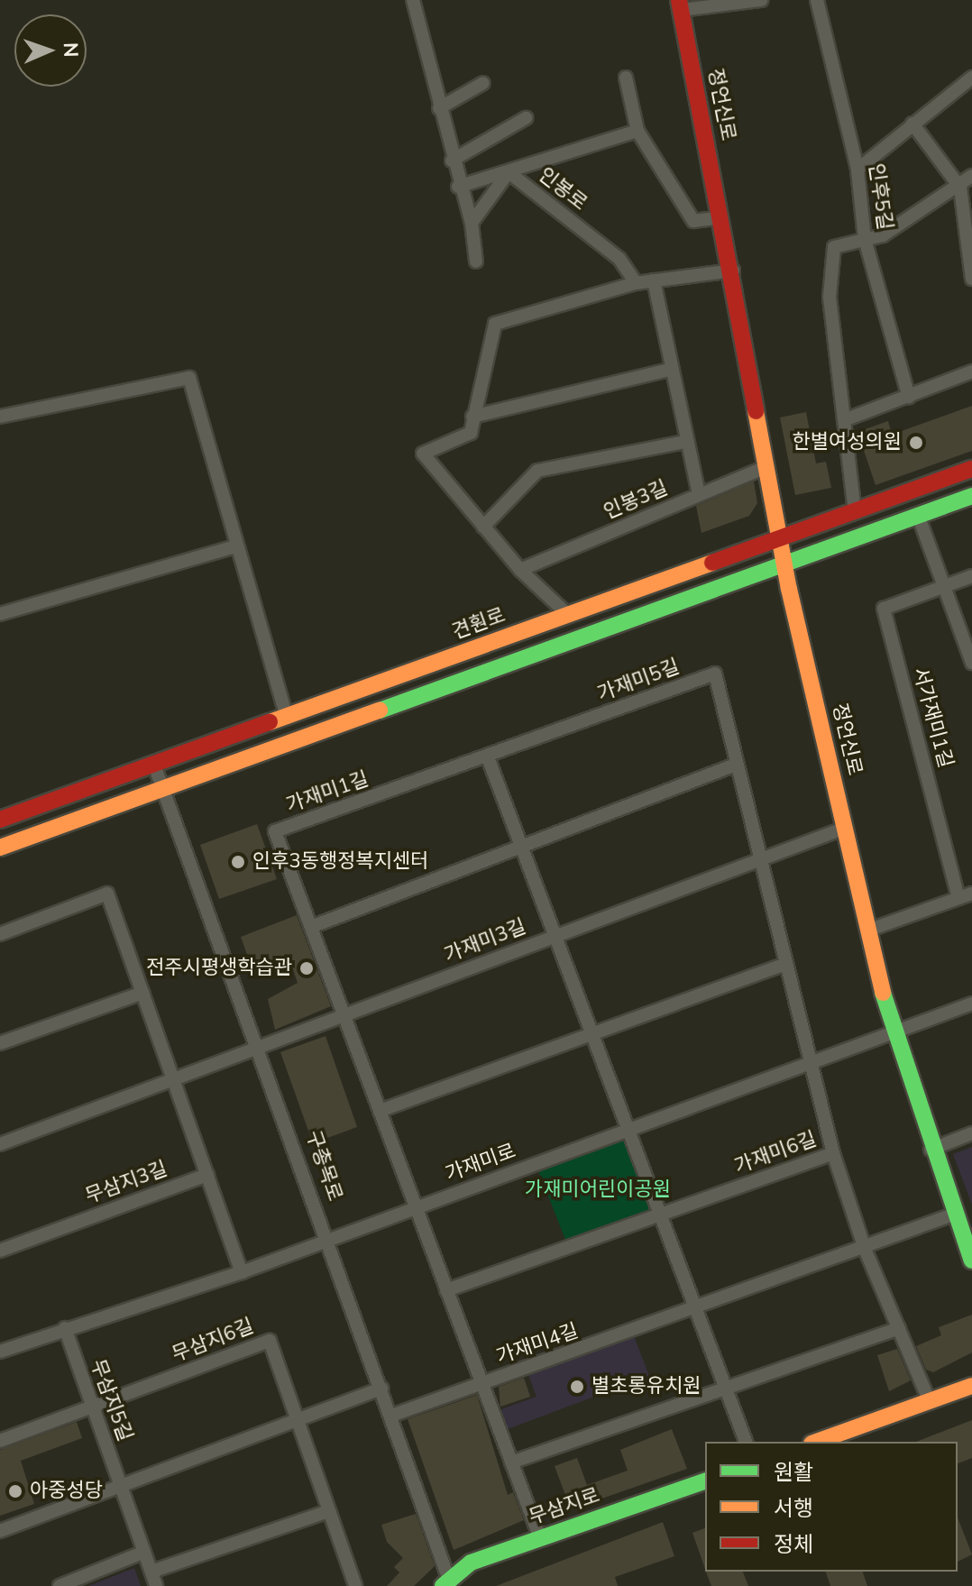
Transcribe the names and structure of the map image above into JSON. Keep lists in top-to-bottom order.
{
  "streets": {
    "street": [
      "정언신로",
      "인봉로",
      "인후5길",
      "인봉3길",
      "견훤로",
      "가재미5길",
      "서가재미1길",
      "가재미1길",
      "가재미3길",
      "가재미6길",
      "가재미로",
      "구총목로",
      "무삼지3길",
      "무삼지6길",
      "가재미4길",
      "무삼지5길",
      "무삼지로"
    ]
  },
  "crossings": [
    ["정언신로", "인봉3길"],
    ["정언신로", "견훤로"],
    ["정언신로", "가재미로"],
    ["견훤로", "구총목로"],
    ["가재미5길", "가재미1길"],
    ["가재미5길", "가재미3길"],
    ["가재미5길", "가재미6길"],
    ["가재미5길", "가재미로"],
    ["가재미1길", "가재미3길"],
    ["가재미1길", "가재미로"],
    ["가재미1길", "가재미4길"],
    ["가재미1길", "무삼지로"],
    ["가재미3길", "가재미로"],
    ["가재미6길", "가재미로"],
    ["가재미6길", "가재미4길"],
    ["가재미로", "구총목로"],
    ["가재미로", "무삼지5길"],
    ["구총목로", "가재미4길"],
    ["구총목로", "무삼지로"],
    ["무삼지6길", "무삼지5길"]
  ],
  "parks": ["가재미어린이공원"],
  "places": [
    "한별여성의원",
    "인후3동행정복지센터",
    "전주시평생학습관",
    "별초롱유치원",
    "아중성당"
  ],
  "legend": ["원활", "서행", "정체"],
  "north": "right"
}
